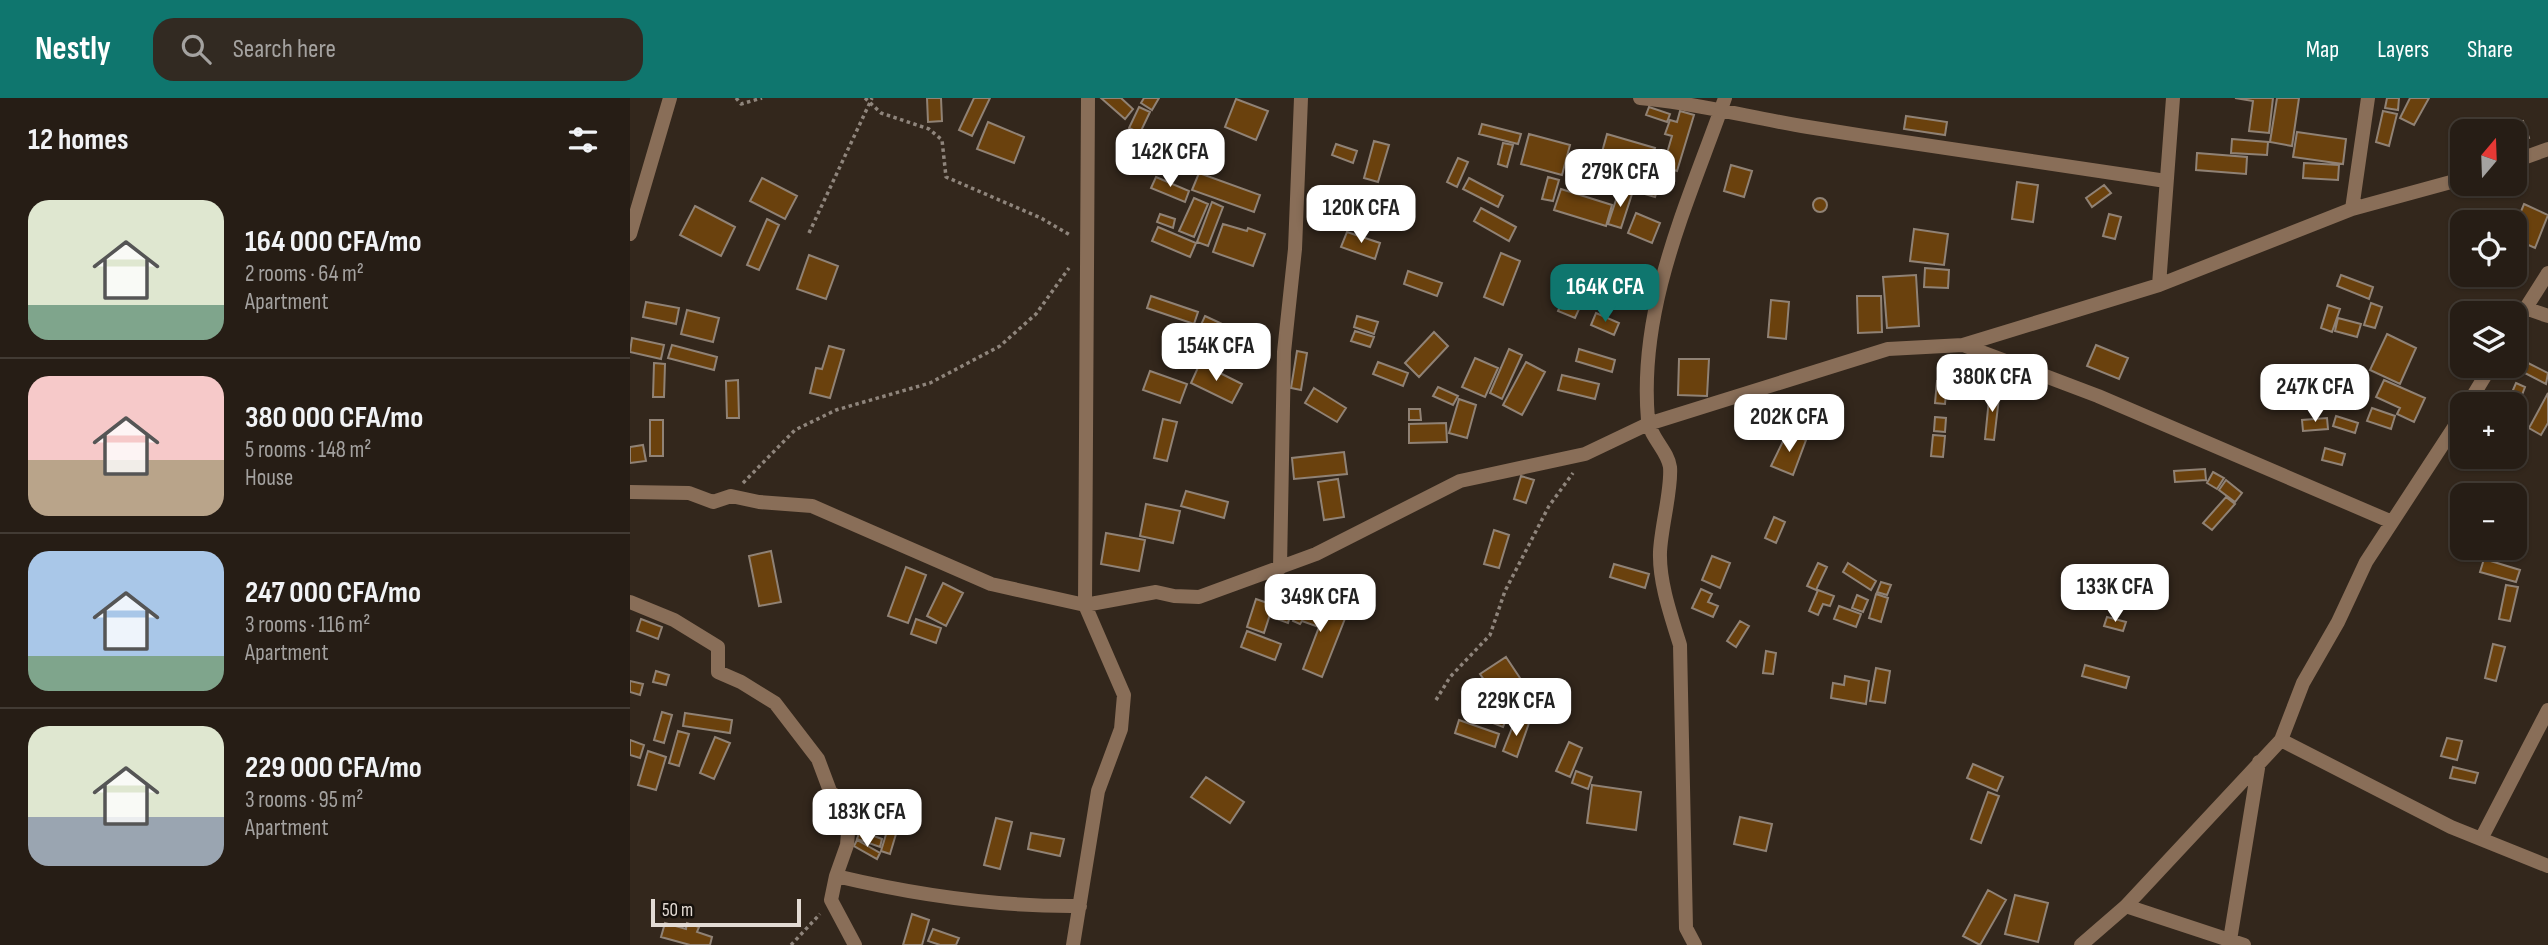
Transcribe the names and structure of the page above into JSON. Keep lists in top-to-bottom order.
{
  "scale_bar": "50 m",
  "north": "top",
  "page": {
    "header": "Nestly",
    "search": "Search here",
    "nav": ["Map", "Layers", "Share"],
    "heading": "12 homes",
    "map_buttons": ["+", "−"],
    "price": [
      "142K CFA",
      "279K CFA",
      "120K CFA",
      "164K CFA",
      "154K CFA",
      "380K CFA",
      "247K CFA",
      "202K CFA",
      "133K CFA",
      "349K CFA",
      "229K CFA",
      "183K CFA"
    ],
    "list": [
      {
        "name": "164 000 CFA/mo",
        "note": "2 rooms · 64 m² · Apartment"
      },
      {
        "name": "380 000 CFA/mo",
        "note": "5 rooms · 148 m² · House"
      },
      {
        "name": "247 000 CFA/mo",
        "note": "3 rooms · 116 m² · Apartment"
      },
      {
        "name": "229 000 CFA/mo",
        "note": "3 rooms · 95 m² · Apartment"
      }
    ],
    "scale": "50 m"
  }
}
